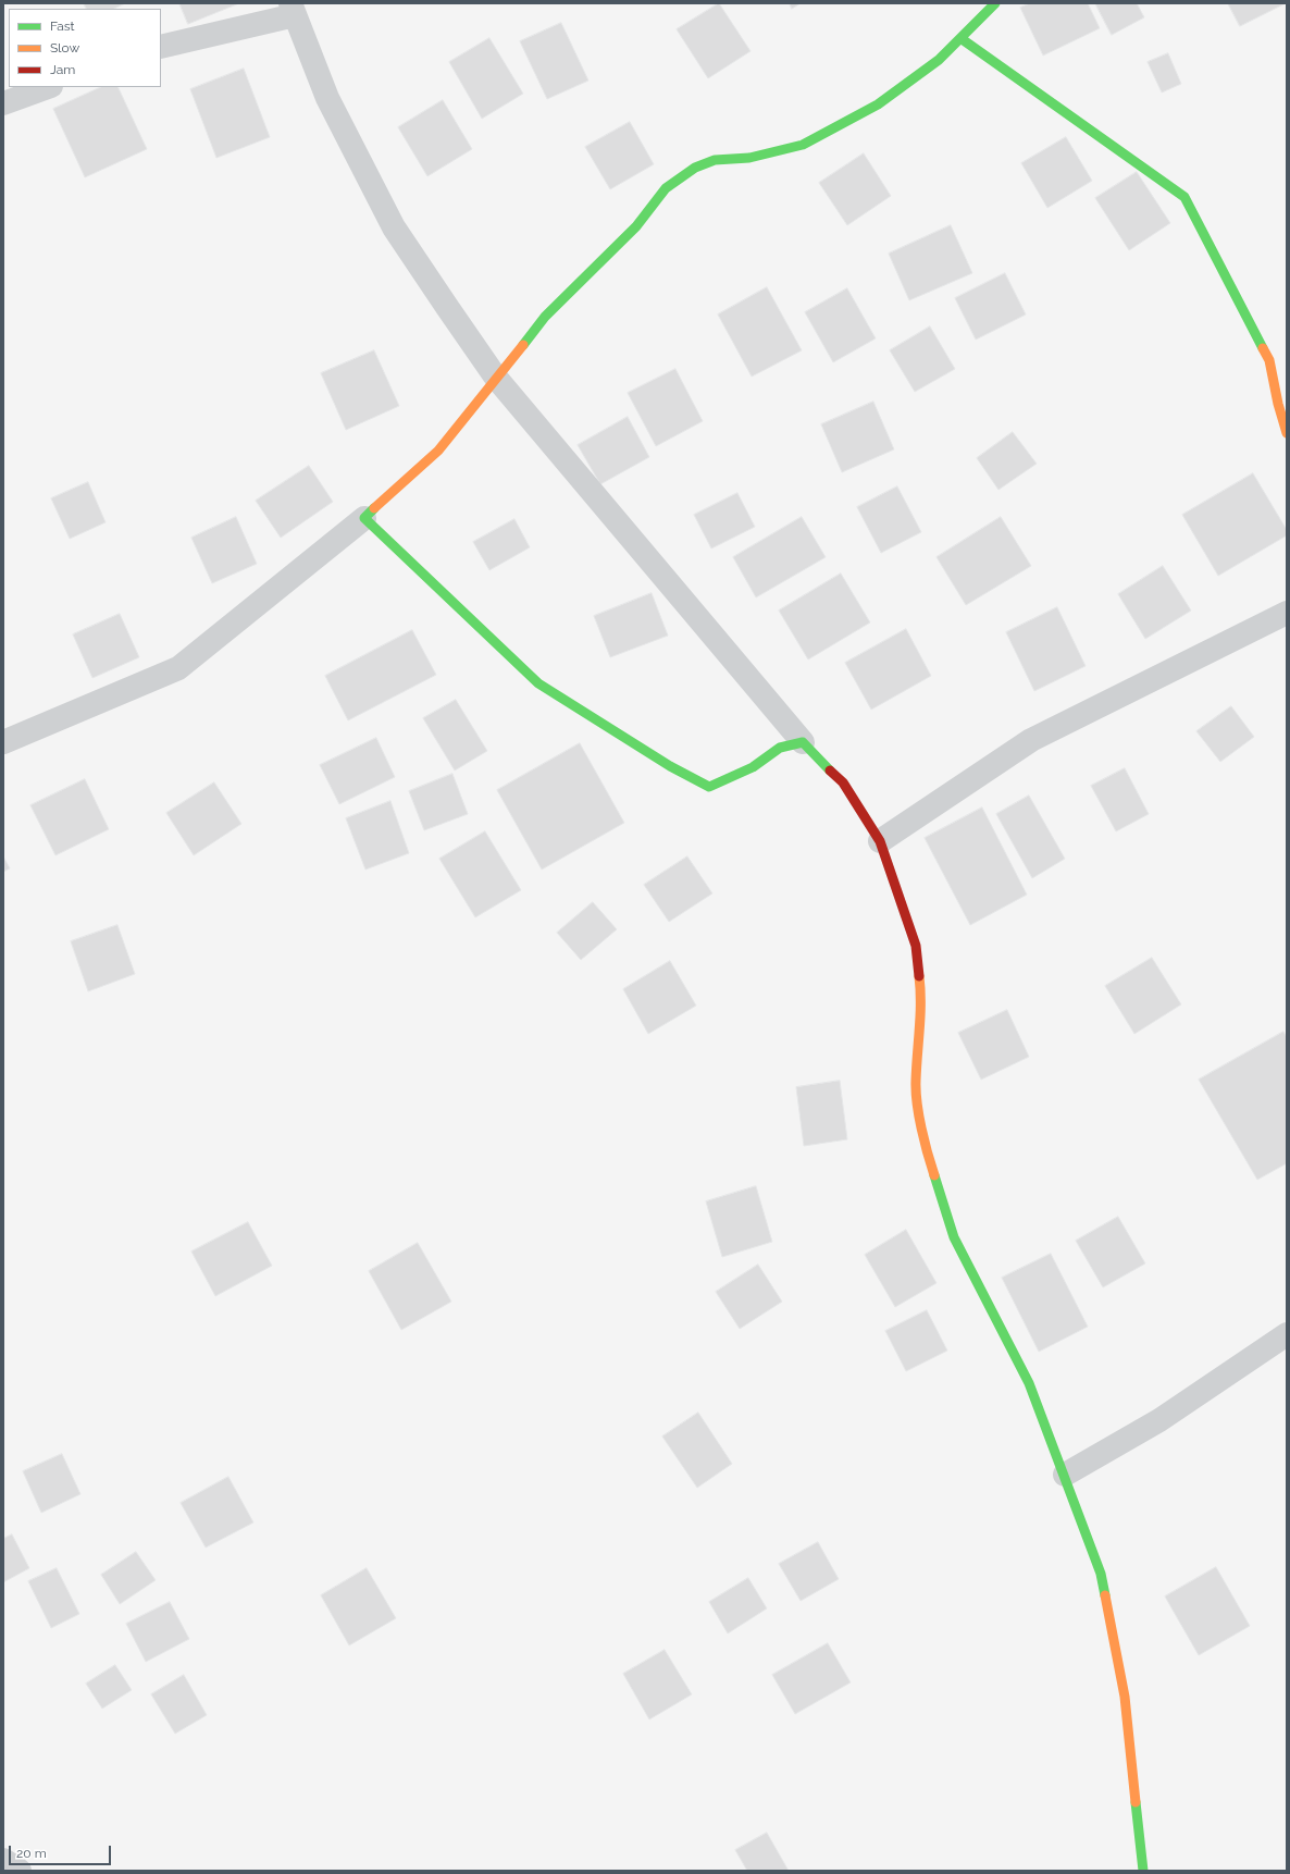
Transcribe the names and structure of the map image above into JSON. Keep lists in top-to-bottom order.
{
  "legend": ["Fast", "Slow", "Jam"],
  "scale_bar": "20 m"
}
